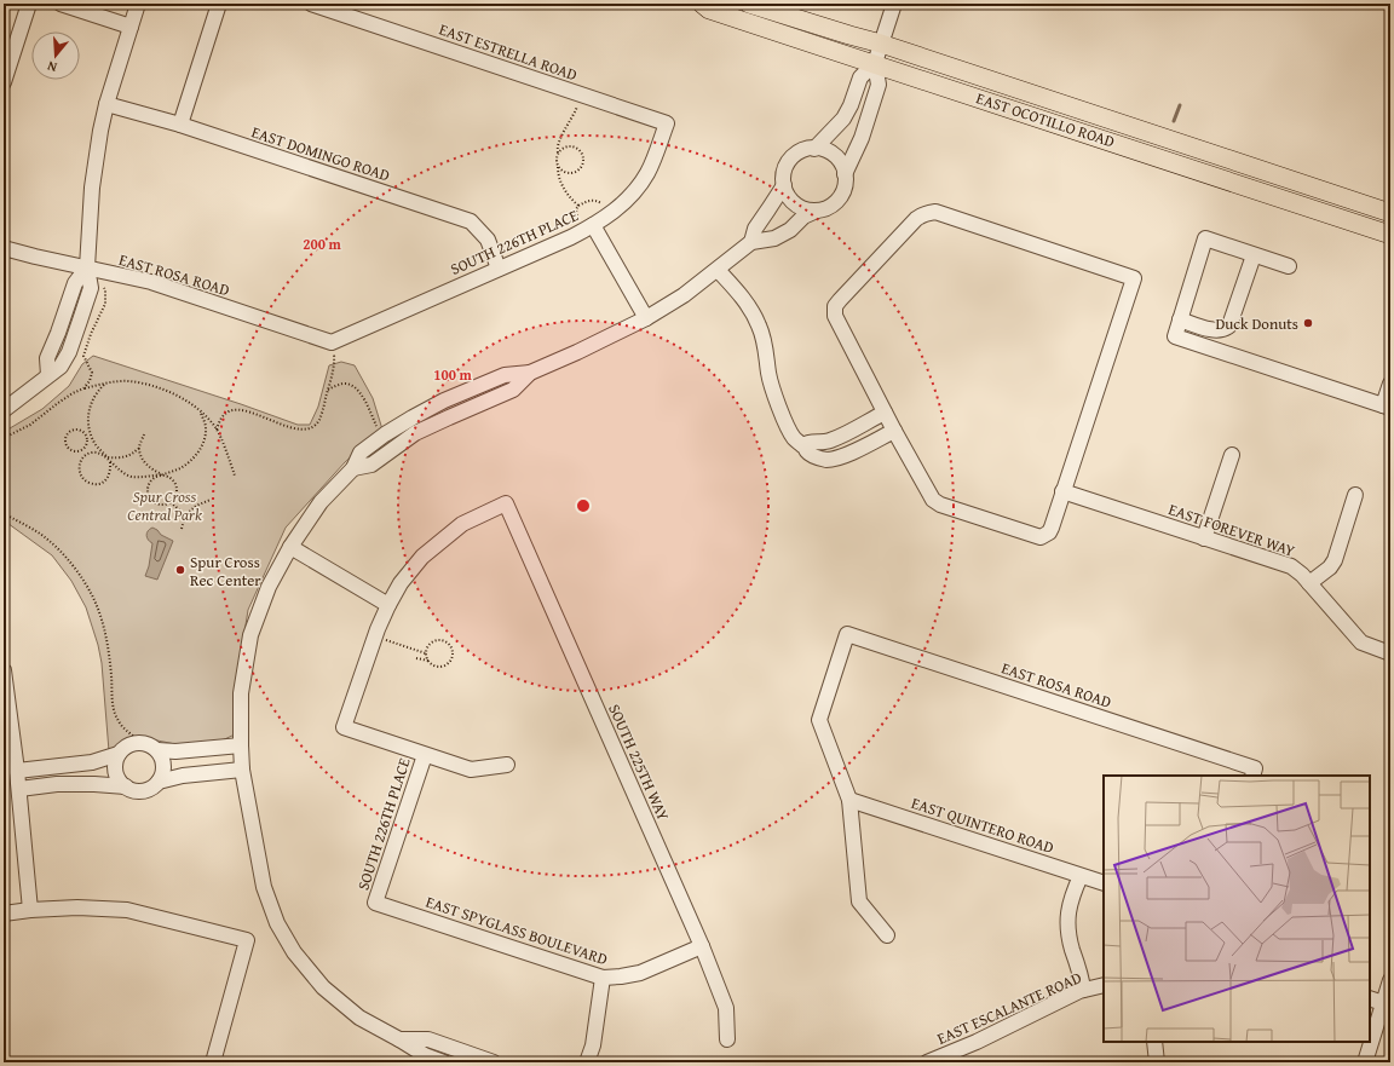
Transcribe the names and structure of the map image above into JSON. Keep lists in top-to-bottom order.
{
  "streets": {
    "main road": ["EAST OCOTILLO ROAD"],
    "street": [
      "EAST ESTRELLA ROAD",
      "EAST DOMINGO ROAD",
      "SOUTH 226TH PLACE",
      "EAST ROSA ROAD",
      "EAST FOREVER WAY",
      "SOUTH 225TH WAY",
      "EAST QUINTERO ROAD",
      "EAST SPYGLASS BOULEVARD",
      "EAST ESCALANTE ROAD"
    ]
  },
  "crossings": [
    ["EAST ESTRELLA ROAD", "SOUTH 226TH PLACE"],
    ["EAST DOMINGO ROAD", "SOUTH 226TH PLACE"],
    ["SOUTH 226TH PLACE", "EAST ROSA ROAD"],
    ["SOUTH 226TH PLACE", "EAST SPYGLASS BOULEVARD"],
    ["EAST ROSA ROAD", "EAST QUINTERO ROAD"],
    ["SOUTH 225TH WAY", "EAST SPYGLASS BOULEVARD"]
  ],
  "parks": ["Spur Cross Central Park"],
  "places": ["Duck Donuts", "Spur Cross Rec Center"],
  "north": "bottom",
  "rings": ["200 m", "100 m"]
}
